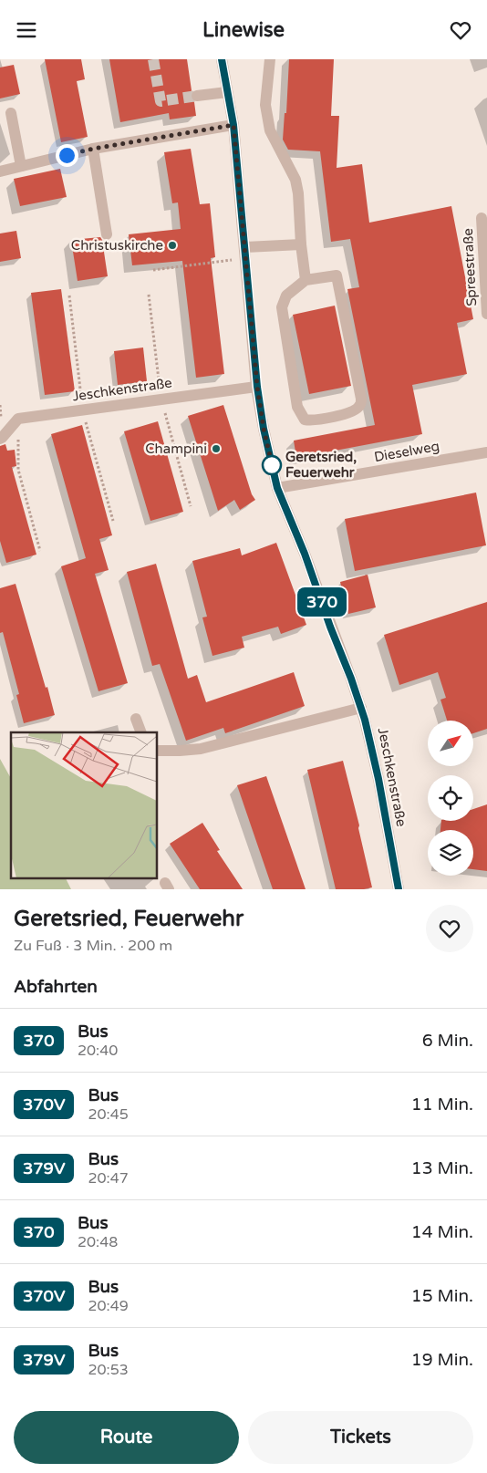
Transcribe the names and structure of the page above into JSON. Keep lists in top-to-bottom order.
{
  "streets": {
    "street": ["Spreestraße", "Jeschkenstraße", "Dieselweg"]
  },
  "crossings": [
    ["Jeschkenstraße", "Dieselweg"]
  ],
  "places": ["Christuskirche", "Champini", "Geretsried, Feuerwehr"],
  "lines": ["bus line 370"],
  "north": "top right",
  "page": {
    "header": "Linewise",
    "on_map": "370",
    "heading": [
      ["Geretsried, Feuerwehr", "Zu Fuß · 3 Min. · 200 m"],
      "Abfahrten"
    ],
    "list": [
      {
        "mark": "370",
        "name": "Bus",
        "note": "20:40",
        "value": "6 Min."
      },
      {
        "mark": "370V",
        "name": "Bus",
        "note": "20:45",
        "value": "11 Min."
      },
      {
        "mark": "379V",
        "name": "Bus",
        "note": "20:47",
        "value": "13 Min."
      },
      {
        "mark": "370",
        "name": "Bus",
        "note": "20:48",
        "value": "14 Min."
      },
      {
        "mark": "370V",
        "name": "Bus",
        "note": "20:49",
        "value": "15 Min."
      },
      {
        "mark": "379V",
        "name": "Bus",
        "note": "20:53",
        "value": "19 Min."
      }
    ],
    "buttons": ["Route", "Tickets"]
  }
}
